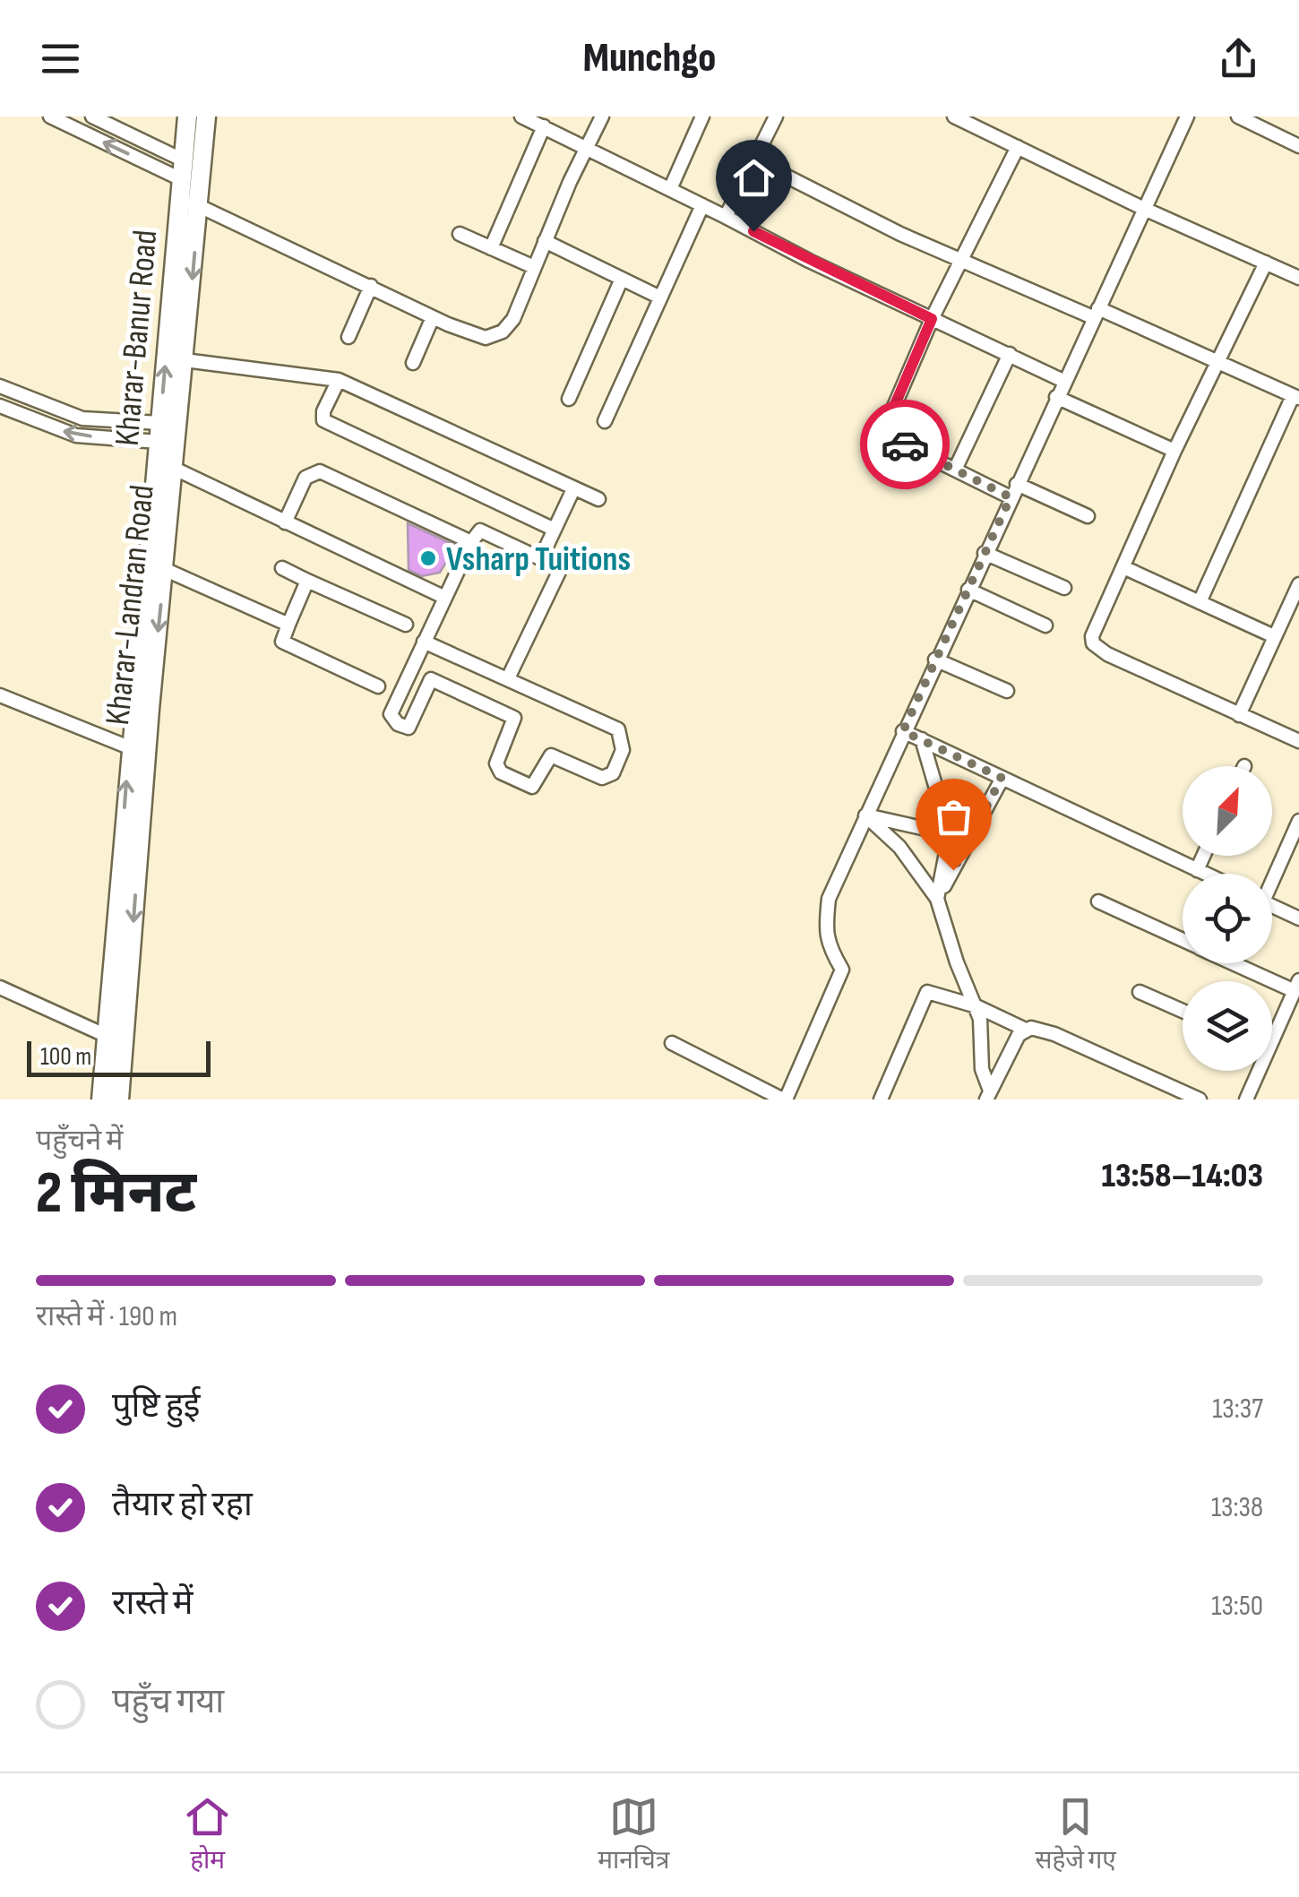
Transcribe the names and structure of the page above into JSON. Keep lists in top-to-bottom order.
{
  "streets": {
    "highway": ["Kharar-Banur Road", "Kharar-Landran Road"]
  },
  "one_way": ["Kharar-Banur Road", "Kharar-Landran Road"],
  "places": ["Vsharp Tuitions"],
  "scale_bar": "100 m",
  "north": "top right",
  "page": {
    "header": "Munchgo",
    "scale": "100 m",
    "heading": ["2 मिनट", "पहुँचने में", "13:58–14:03"],
    "bar": "रास्ते में · 190 m",
    "list": [
      ["पुष्टि हुई", "13:37"],
      ["तैयार हो रहा", "13:38"],
      ["रास्ते में", "13:50"],
      "पहुँच गया"
    ],
    "tabs": ["होम", "मानचित्र", "सहेजे गए"]
  }
}
